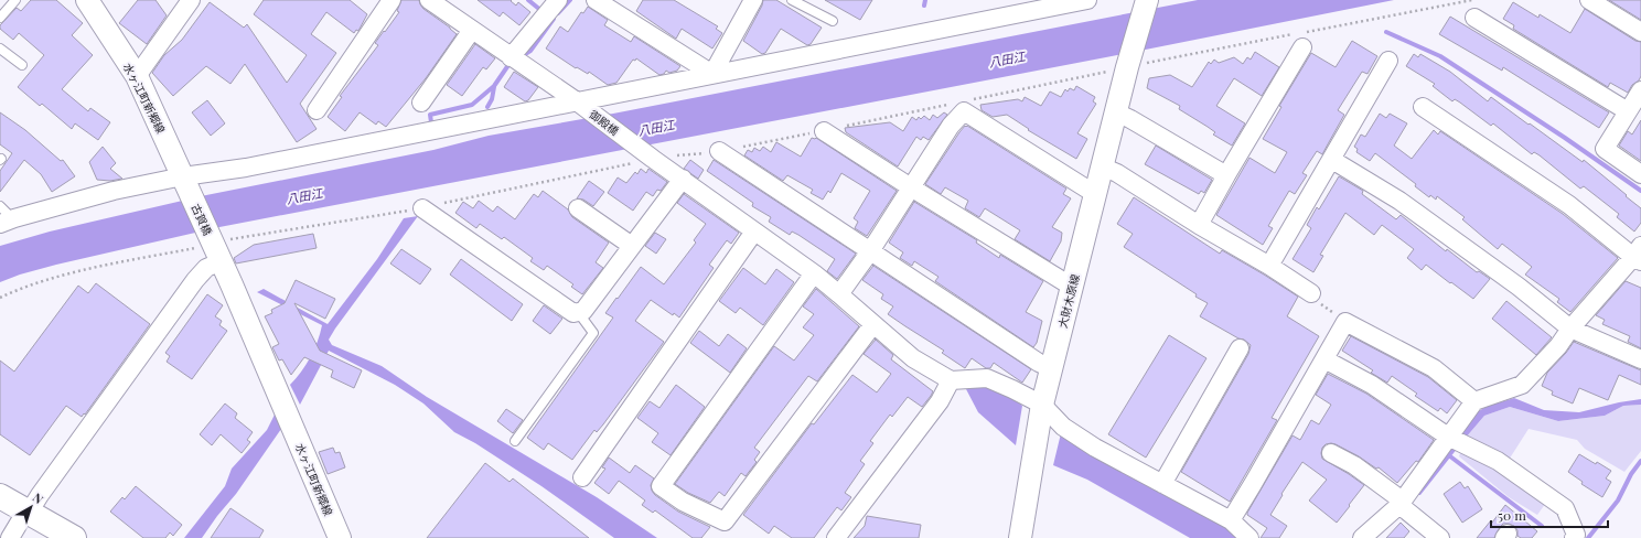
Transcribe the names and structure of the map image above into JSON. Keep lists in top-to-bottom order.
{
  "streets": {
    "street": [
      "水ヶ江町新郷線",
      "御殿橋",
      "古賀橋",
      "大財木原線"
    ]
  },
  "crossings": [
    ["水ヶ江町新郷線", "古賀橋"]
  ],
  "water": ["八田江"],
  "scale_bar": "50 m",
  "north": "top right"
}
